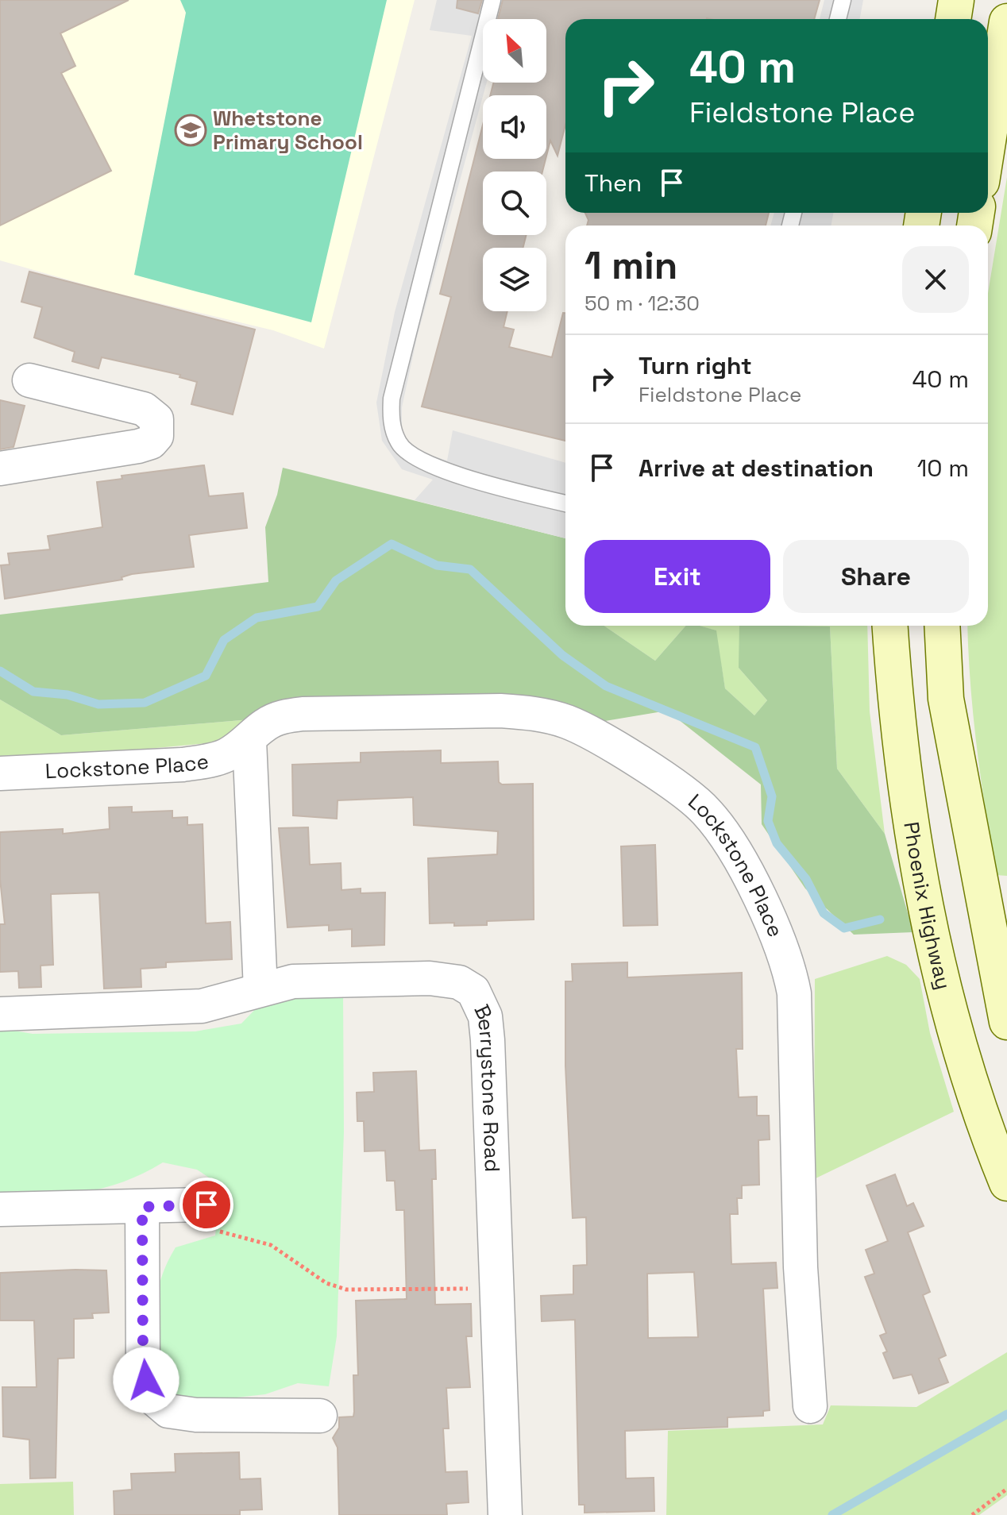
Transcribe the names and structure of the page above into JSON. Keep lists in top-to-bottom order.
{
  "streets": {
    "main road": ["Phoenix Highway"],
    "street": ["Lockstone Place", "Berrystone Road"]
  },
  "places": {
    "school or university": ["Whetstone Primary School"]
  },
  "north": "top left",
  "page": {
    "turn": ["40 m", "Fieldstone Place"],
    "then": "Then",
    "heading": ["1 min", "50 m · 12:30"],
    "list": [
      {
        "name": "Turn right",
        "note": "Fieldstone Place",
        "value": "40 m"
      },
      {
        "name": "Arrive at destination",
        "value": "10 m"
      }
    ],
    "buttons": ["Exit", "Share"]
  }
}
